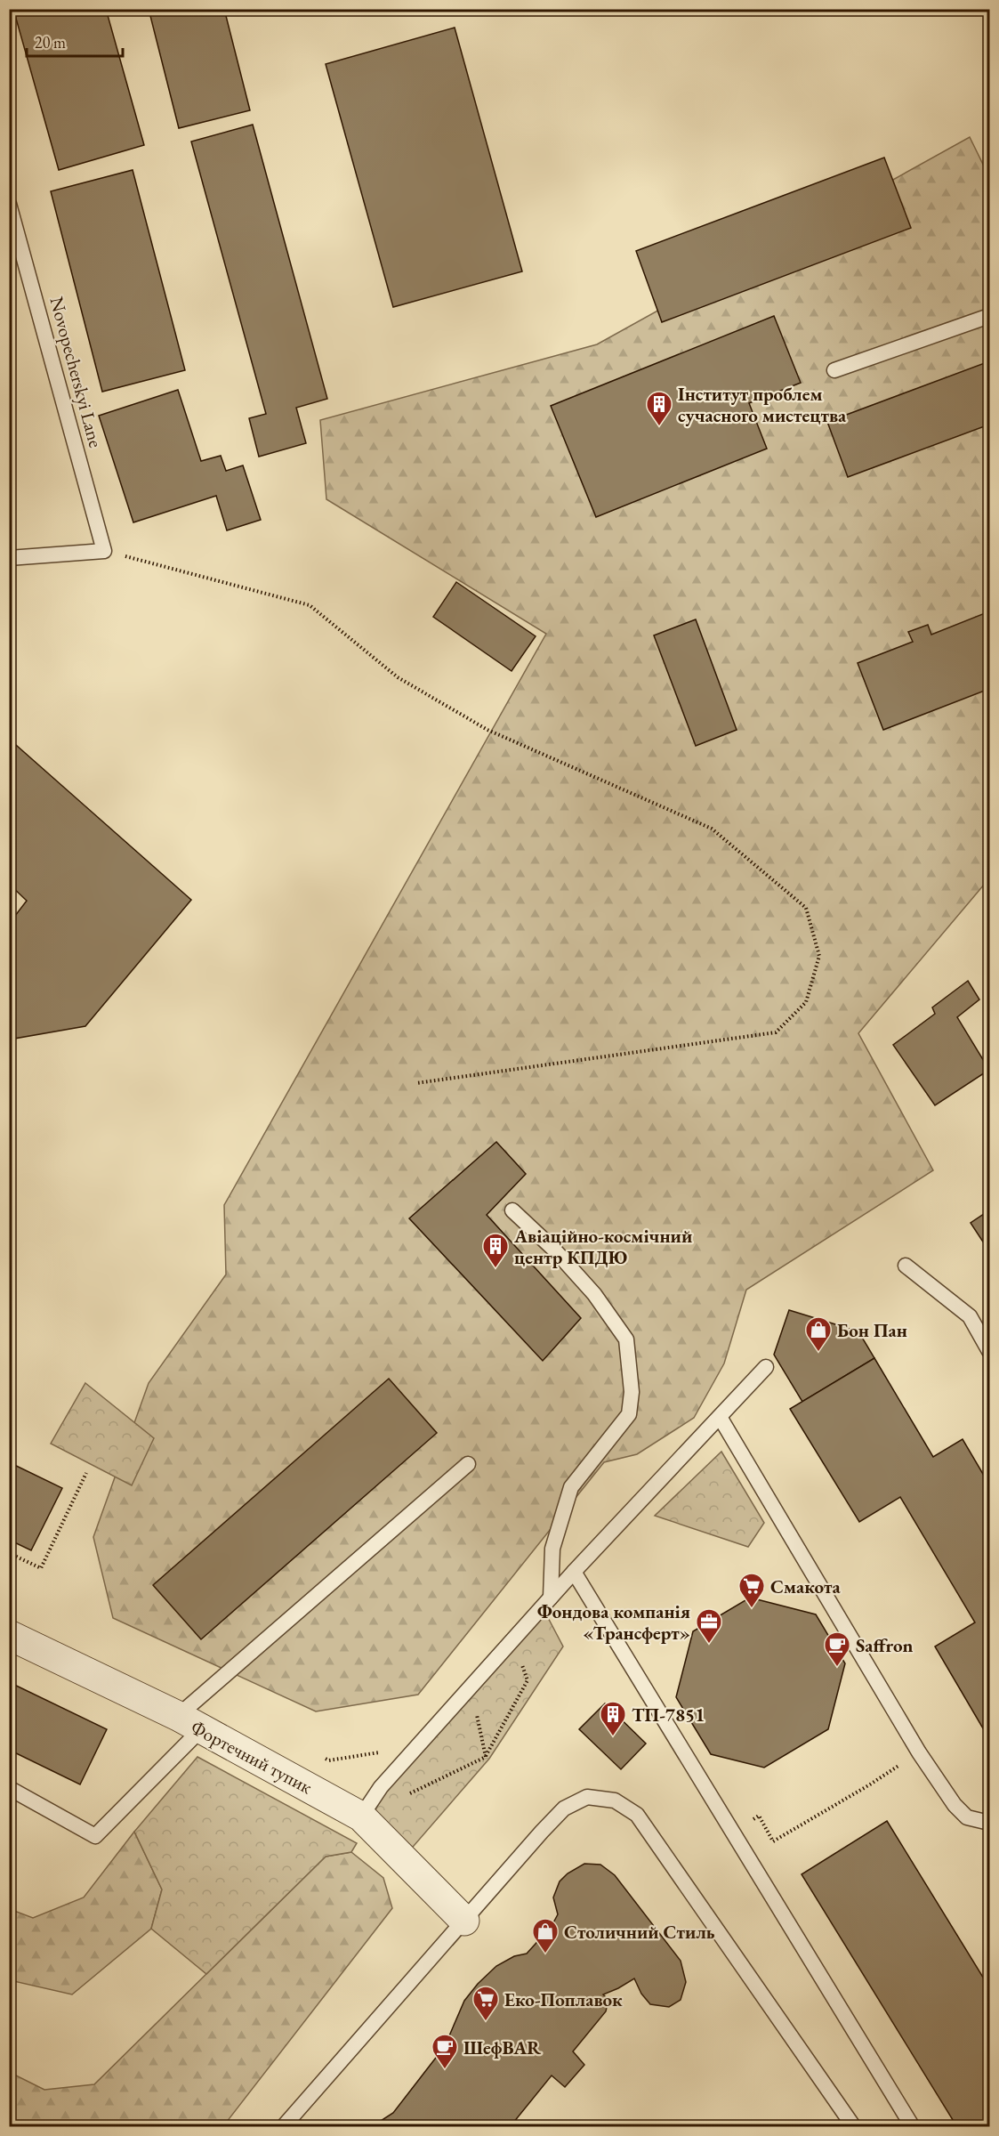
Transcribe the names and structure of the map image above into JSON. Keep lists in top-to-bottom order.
{
  "streets": {
    "street": ["Фортечний тупик"],
    "lane": ["Novopecherskyi Lane"]
  },
  "places": {
    "building": ["Інститут проблем сучасного мистецтва", "Авіаційно-космічний центр КПДЮ", "ТП-7851"],
    "shop": ["Бон Пан", "Столичний Стиль"],
    "supermarket": ["Смакота", "Еко-Поплавок"],
    "office": ["Фондова компанія «Трансферт»"],
    "cafe": ["Saffron", "ШефBAR"]
  },
  "scale_bar": "20 m"
}
